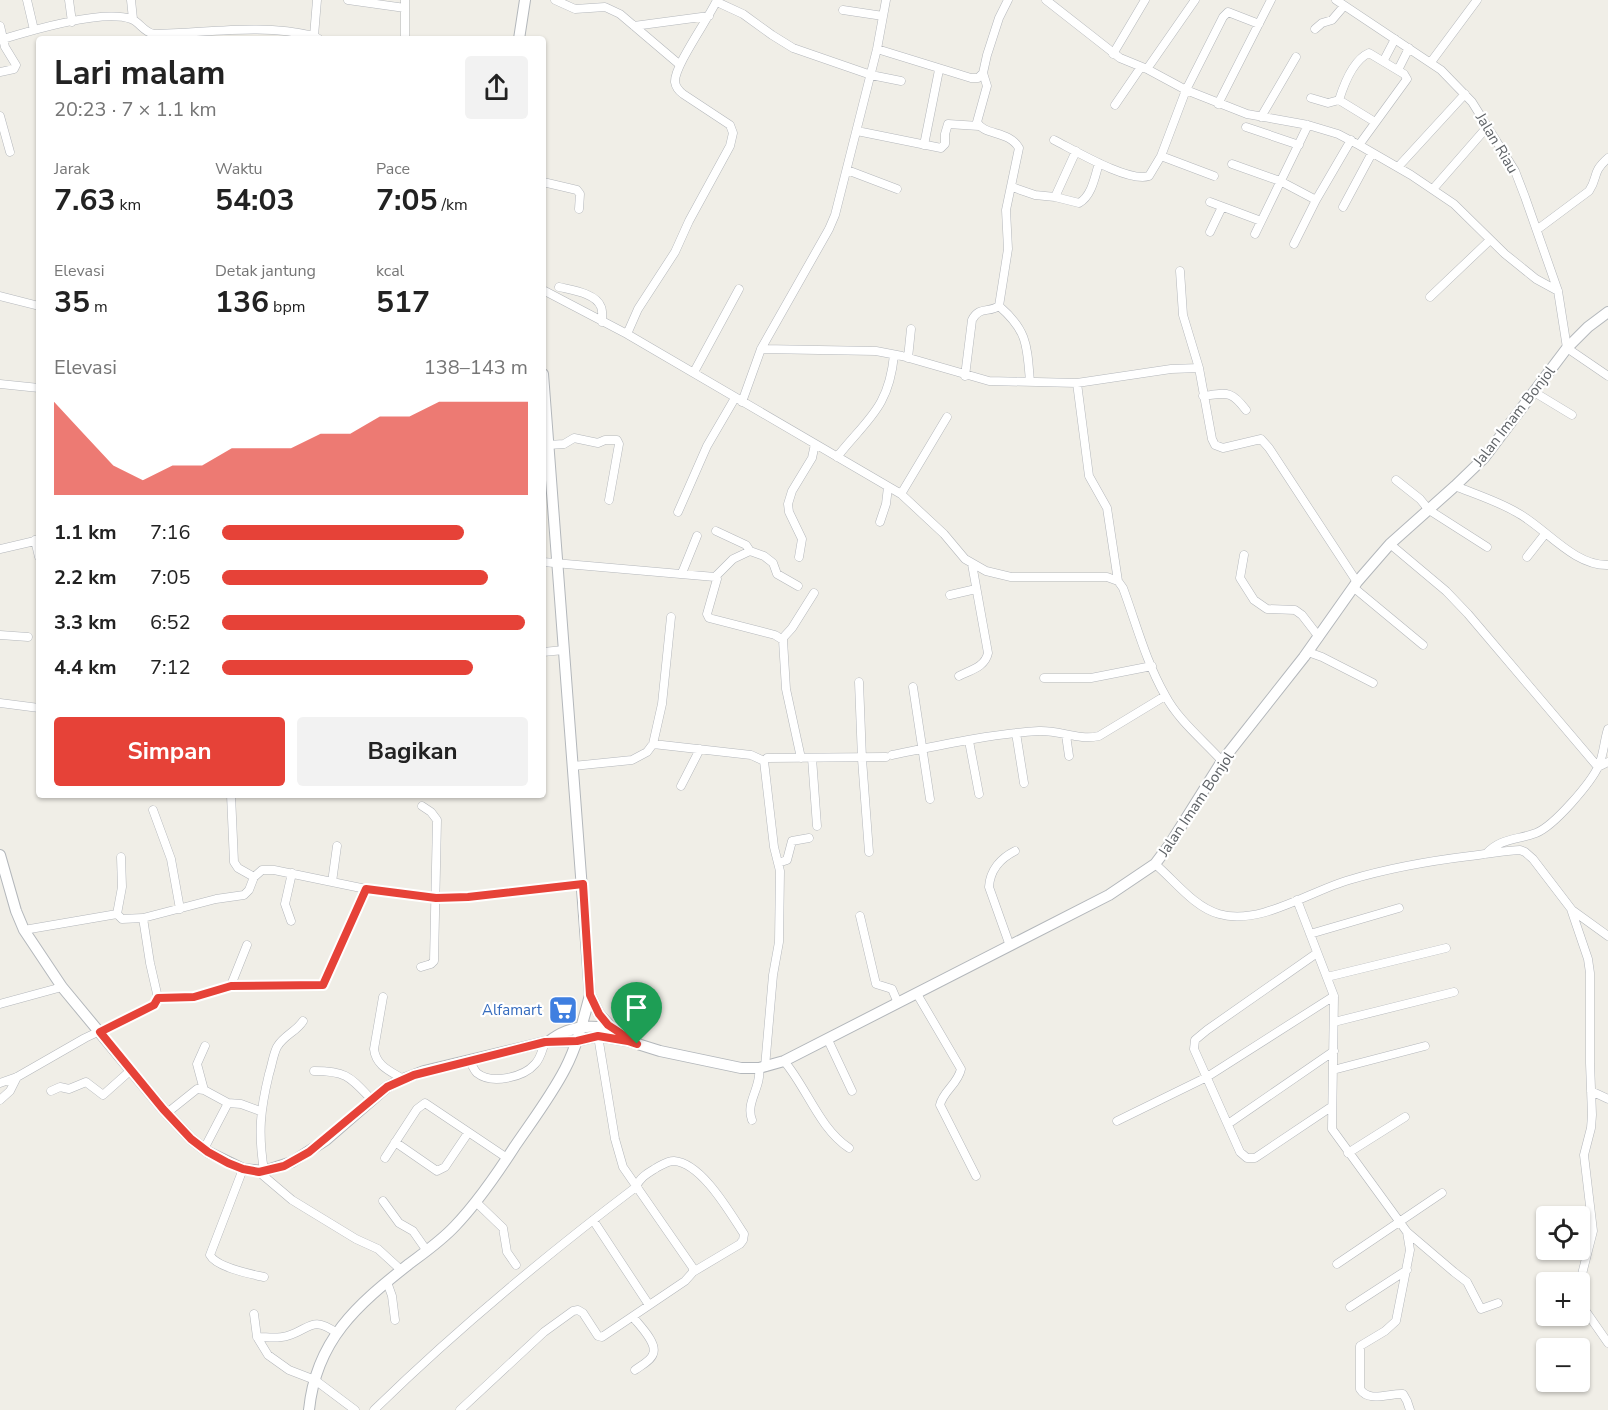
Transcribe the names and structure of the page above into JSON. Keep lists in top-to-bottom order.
{
  "streets": {
    "main road": ["Jalan Imam Bonjol"],
    "street": ["Jalan Riau"]
  },
  "crossings": [
    ["Jalan Riau", "Jalan Imam Bonjol"]
  ],
  "places": {
    "supermarket": ["Alfamart"]
  },
  "page": {
    "heading": ["Lari malam", "20:23 · 7 × 1.1 km"],
    "stats": [
      ["Jarak", "7.63 km"],
      ["Waktu", "54:03"],
      ["Pace", "7:05 /km"],
      ["Elevasi", "35 m"],
      ["Detak jantung", "136 bpm"],
      ["kcal", "517"]
    ],
    "chart": ["Elevasi", "138–143 m"],
    "list": [
      {
        "name": "1.1 km",
        "note": "7:16"
      },
      {
        "name": "2.2 km",
        "note": "7:05"
      },
      {
        "name": "3.3 km",
        "note": "6:52"
      },
      {
        "name": "4.4 km",
        "note": "7:12"
      }
    ],
    "buttons": ["Simpan", "Bagikan"],
    "map_buttons": ["+", "−"]
  }
}
